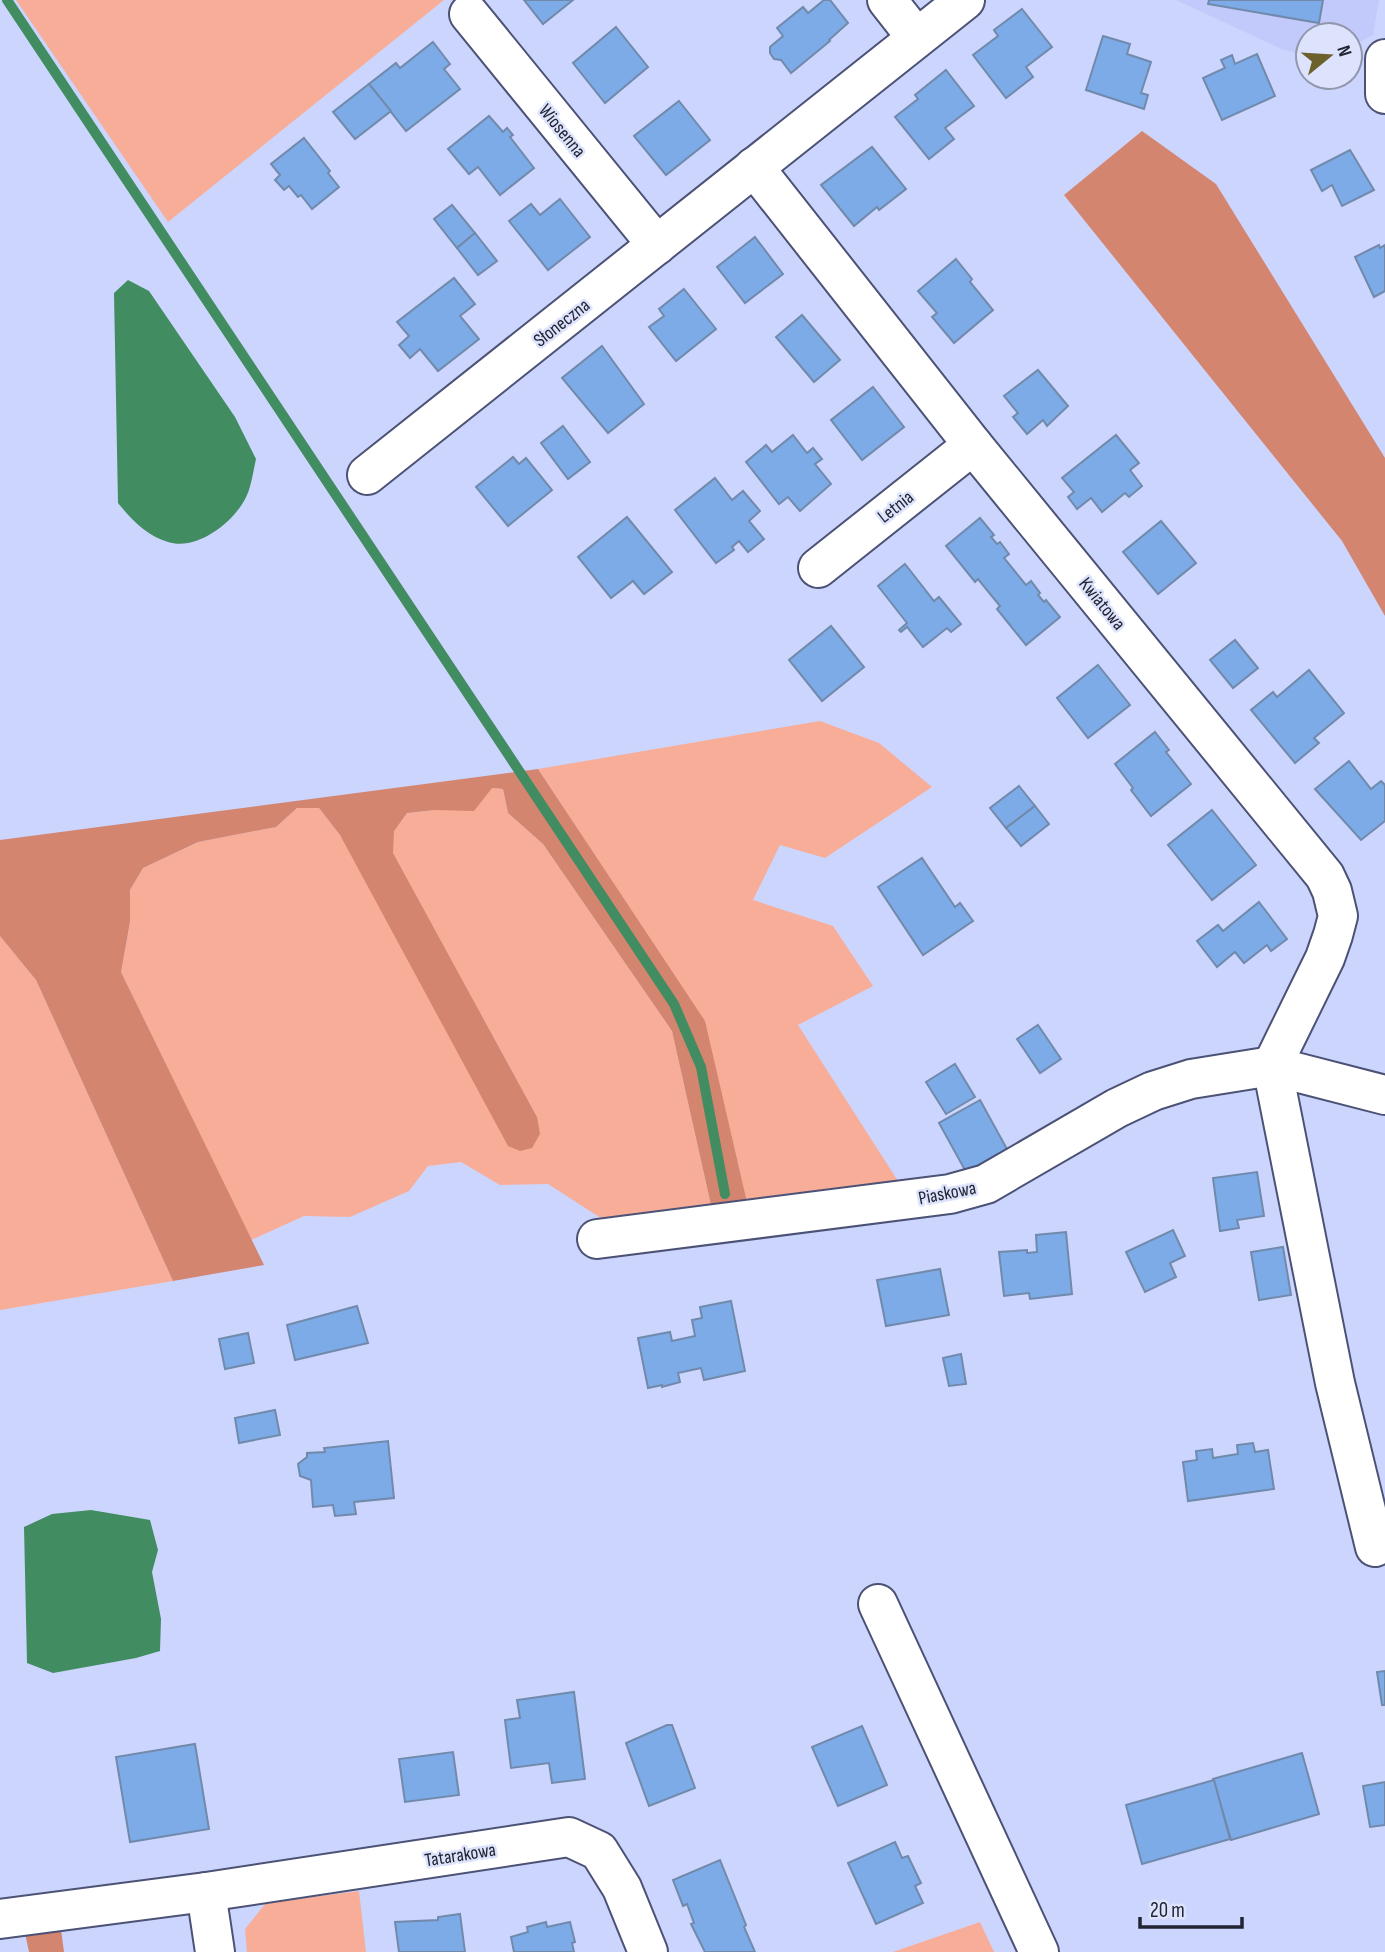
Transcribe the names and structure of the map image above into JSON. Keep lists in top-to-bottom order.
{
  "streets": {
    "street": [
      "Wiosenna",
      "Słoneczna",
      "Letnia",
      "Kwiatowa",
      "Piaskowa",
      "Tatarakowa"
    ]
  },
  "crossings": [
    ["Wiosenna", "Słoneczna"],
    ["Słoneczna", "Kwiatowa"],
    ["Letnia", "Kwiatowa"],
    ["Kwiatowa", "Piaskowa"]
  ],
  "scale_bar": "20 m",
  "north": "right"
}
